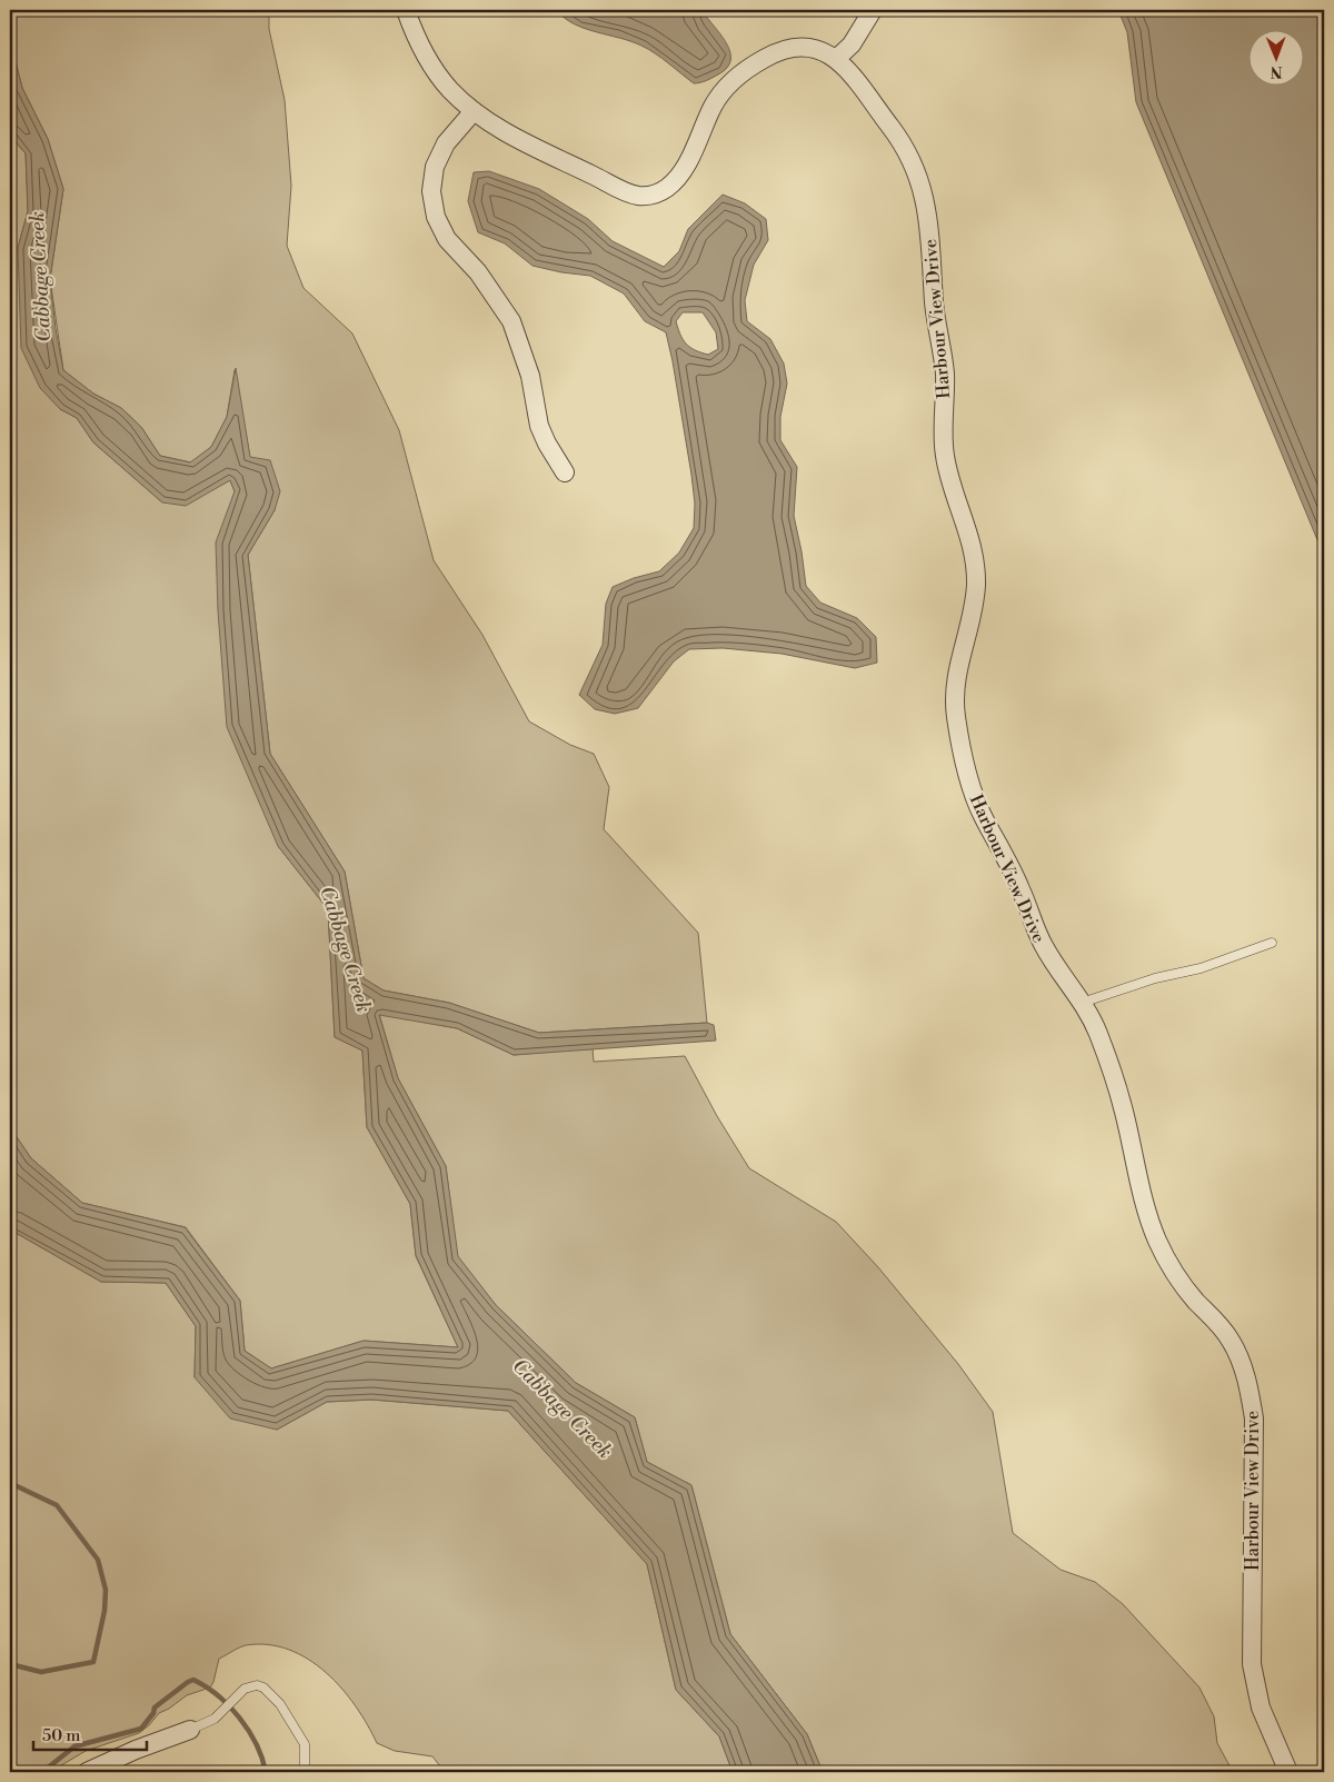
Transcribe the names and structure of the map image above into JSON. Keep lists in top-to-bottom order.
{
  "streets": {
    "street": ["Harbour View Drive"]
  },
  "water": ["Cabbage Creek"],
  "scale_bar": "50 m",
  "north": "bottom"
}
